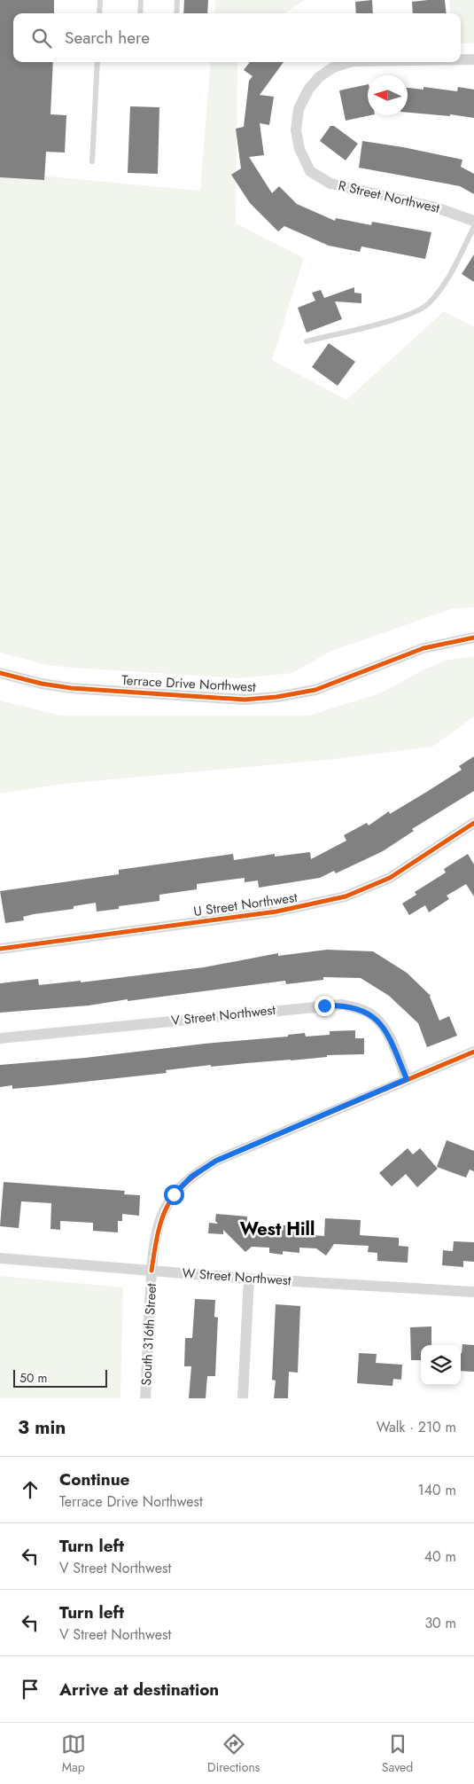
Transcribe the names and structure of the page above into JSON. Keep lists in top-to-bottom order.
{
  "streets": {
    "street": [
      "R Street Northwest",
      "Terrace Drive Northwest",
      "U Street Northwest",
      "V Street Northwest",
      "W Street Northwest",
      "South 316th Street"
    ]
  },
  "crossings": [
    ["W Street Northwest", "South 316th Street"]
  ],
  "districts": ["West Hill"],
  "scale_bar": "50 m",
  "north": "left",
  "page": {
    "search": "Search here",
    "scale": "50 m",
    "heading": ["3 min", "Walk · 210 m"],
    "list": [
      ["Continue", "Terrace Drive Northwest", "140 m"],
      ["Turn left", "V Street Northwest", "40 m"],
      ["Turn left", "V Street Northwest", "30 m"],
      "Arrive at destination"
    ],
    "nav": ["Map", "Directions", "Saved"]
  }
}
